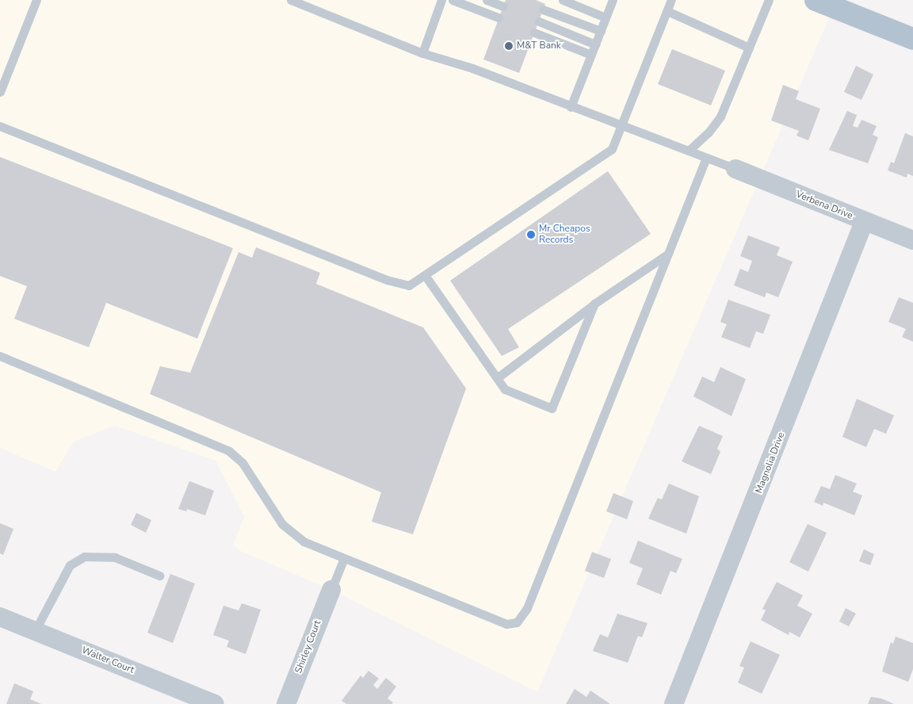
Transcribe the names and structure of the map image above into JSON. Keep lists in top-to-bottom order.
{
  "streets": {
    "street": [
      "Verbena Drive",
      "Magnolia Drive",
      "Shirley Court",
      "Walter Court"
    ]
  },
  "crossings": [
    ["Verbena Drive", "Magnolia Drive"]
  ],
  "places": ["M&T Bank", "Mr Cheapos Records"]
}
